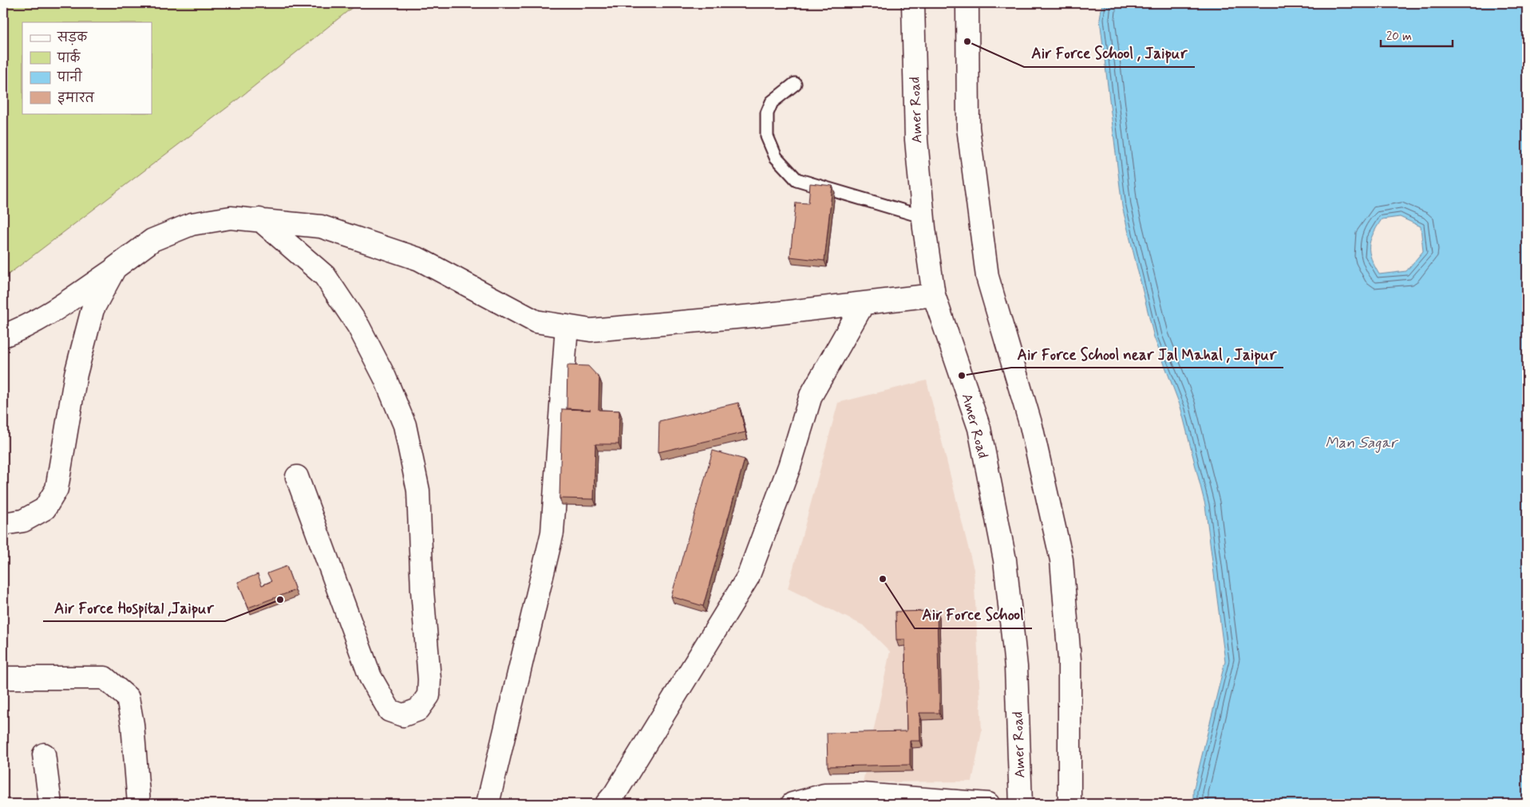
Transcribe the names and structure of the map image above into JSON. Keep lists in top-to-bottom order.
{
  "streets": {
    "street": ["Amer Road"]
  },
  "water": ["Man Sagar"],
  "places": [
    "Air Force School , Jaipur",
    "Air Force School near Jal Mahal , Jaipur",
    "Air Force School",
    "Air Force Hospital ,Jaipur"
  ],
  "legend": [
    "सड़क",
    "पार्क",
    "पानी",
    "इमारत"
  ],
  "scale_bar": "20 m"
}
